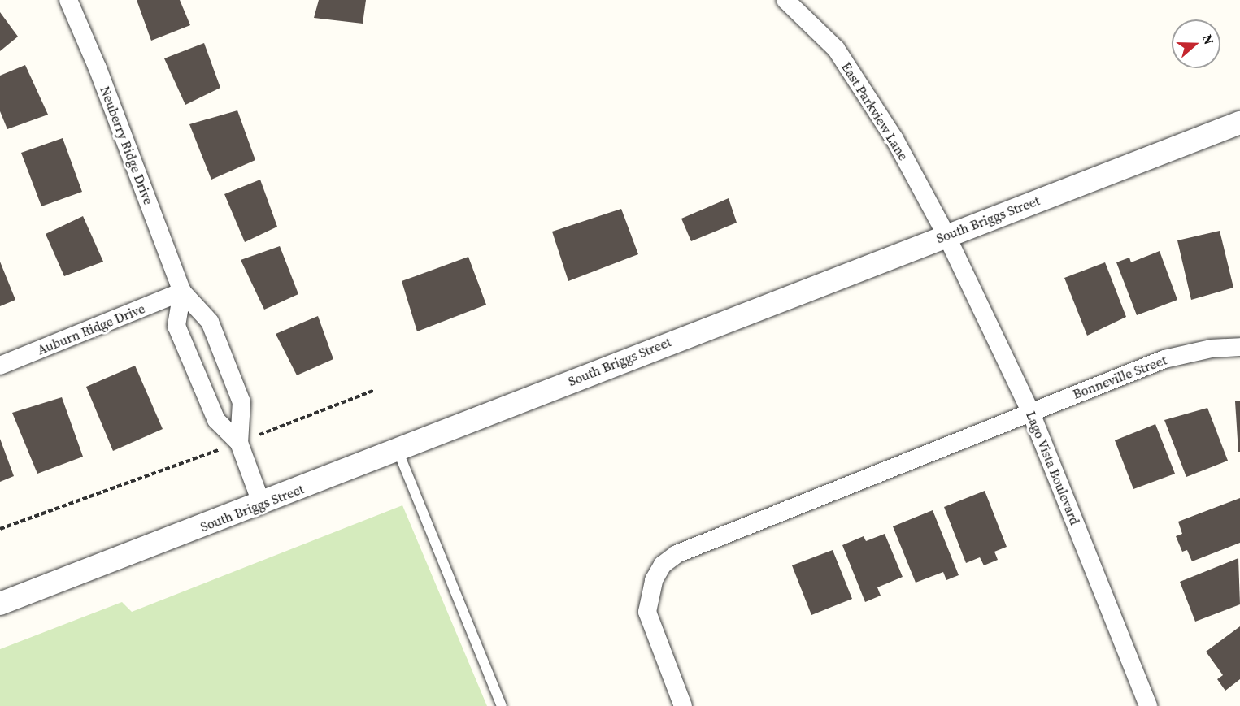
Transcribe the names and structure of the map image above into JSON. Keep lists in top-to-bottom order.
{
  "streets": {
    "street": [
      "East Parkview Lane",
      "Neuberry Ridge Drive",
      "South Briggs Street",
      "Auburn Ridge Drive",
      "Bonneville Street",
      "Lago Vista Boulevard"
    ]
  },
  "crossings": [
    ["East Parkview Lane", "South Briggs Street"],
    ["East Parkview Lane", "Lago Vista Boulevard"],
    ["Neuberry Ridge Drive", "South Briggs Street"],
    ["Neuberry Ridge Drive", "Auburn Ridge Drive"],
    ["South Briggs Street", "Lago Vista Boulevard"],
    ["Bonneville Street", "Lago Vista Boulevard"]
  ],
  "north": "right"
}
